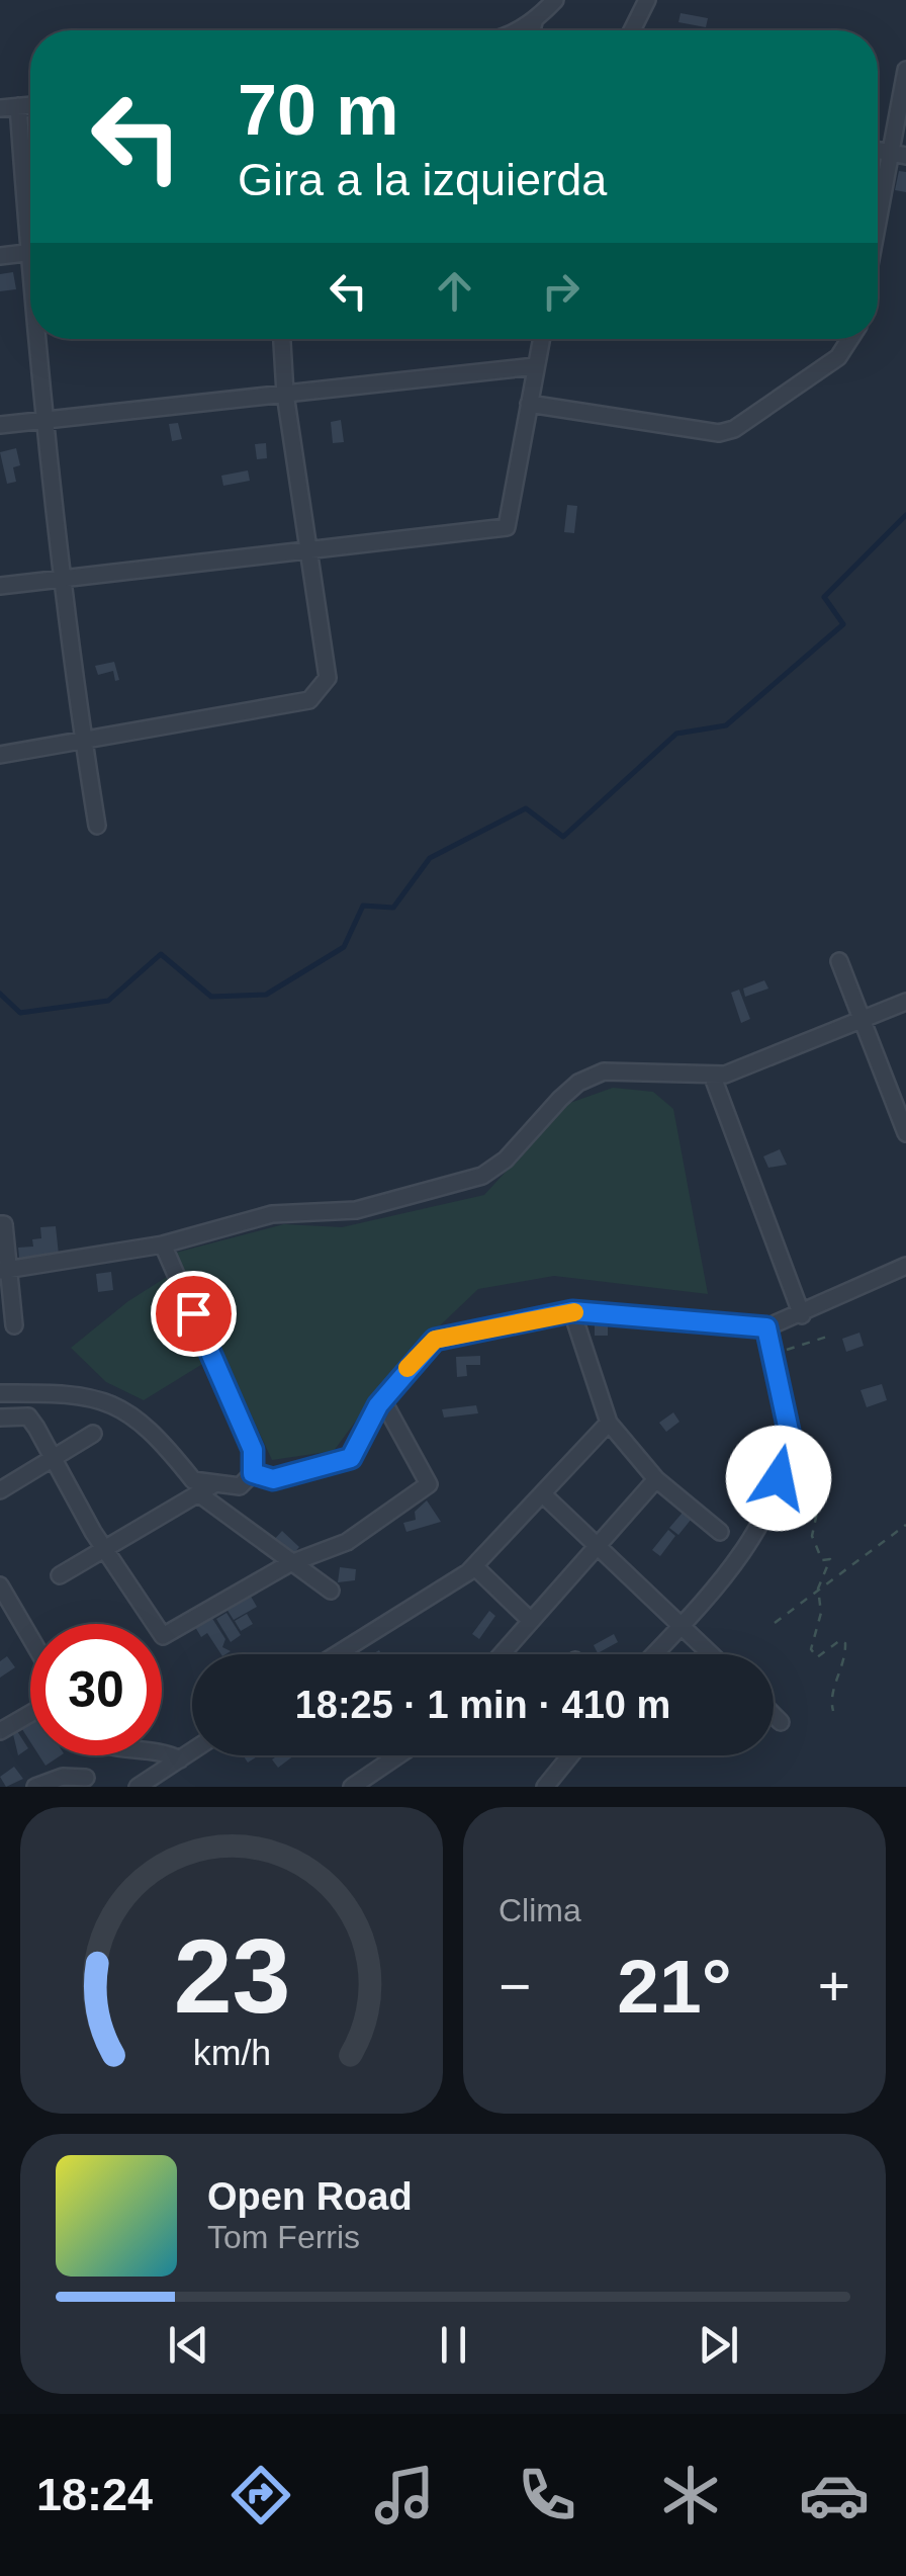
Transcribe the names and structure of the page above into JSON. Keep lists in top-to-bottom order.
{
  "page": {
    "turn": ["70 m", "Gira a la izquierda"],
    "limit": "30",
    "trip": "18:25 · 1 min · 410 m",
    "tile": "Clima",
    "heat": ["−", "21°", "+"],
    "song": ["Open Road", "Tom Ferris"],
    "tabs": "18:24",
    "gauge": ["23", "km/h"]
  }
}
